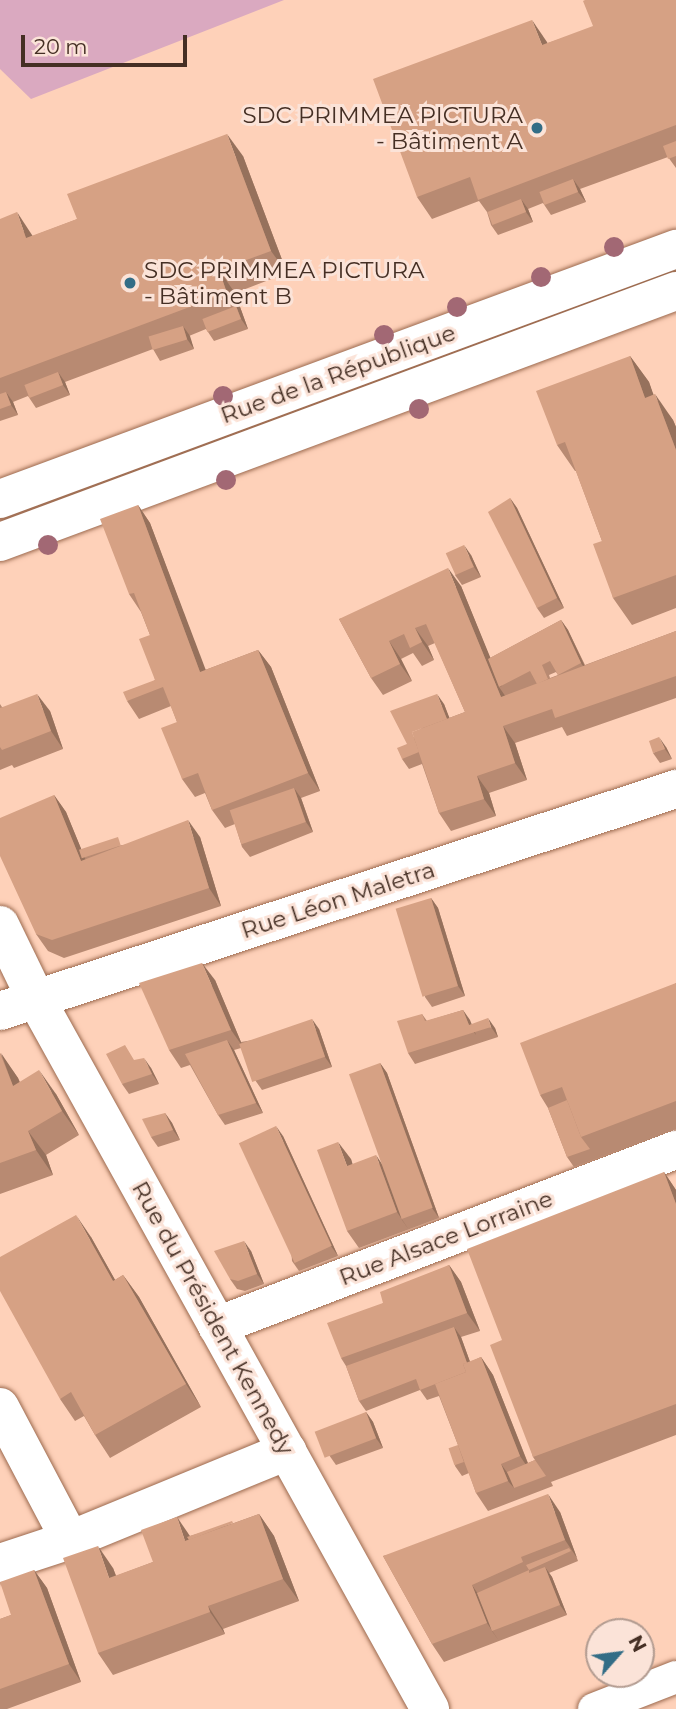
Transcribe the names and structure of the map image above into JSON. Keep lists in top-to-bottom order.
{
  "streets": {
    "street": [
      "Rue de la République",
      "Rue Léon Maletra",
      "Rue Alsace Lorraine",
      "Rue du Président Kennedy"
    ]
  },
  "crossings": [
    ["Rue Léon Maletra", "Rue du Président Kennedy"],
    ["Rue Alsace Lorraine", "Rue du Président Kennedy"]
  ],
  "places": ["SDC PRIMMEA PICTURA - Bâtiment A", "SDC PRIMMEA PICTURA - Bâtiment B"],
  "scale_bar": "20 m",
  "north": "top right"
}
